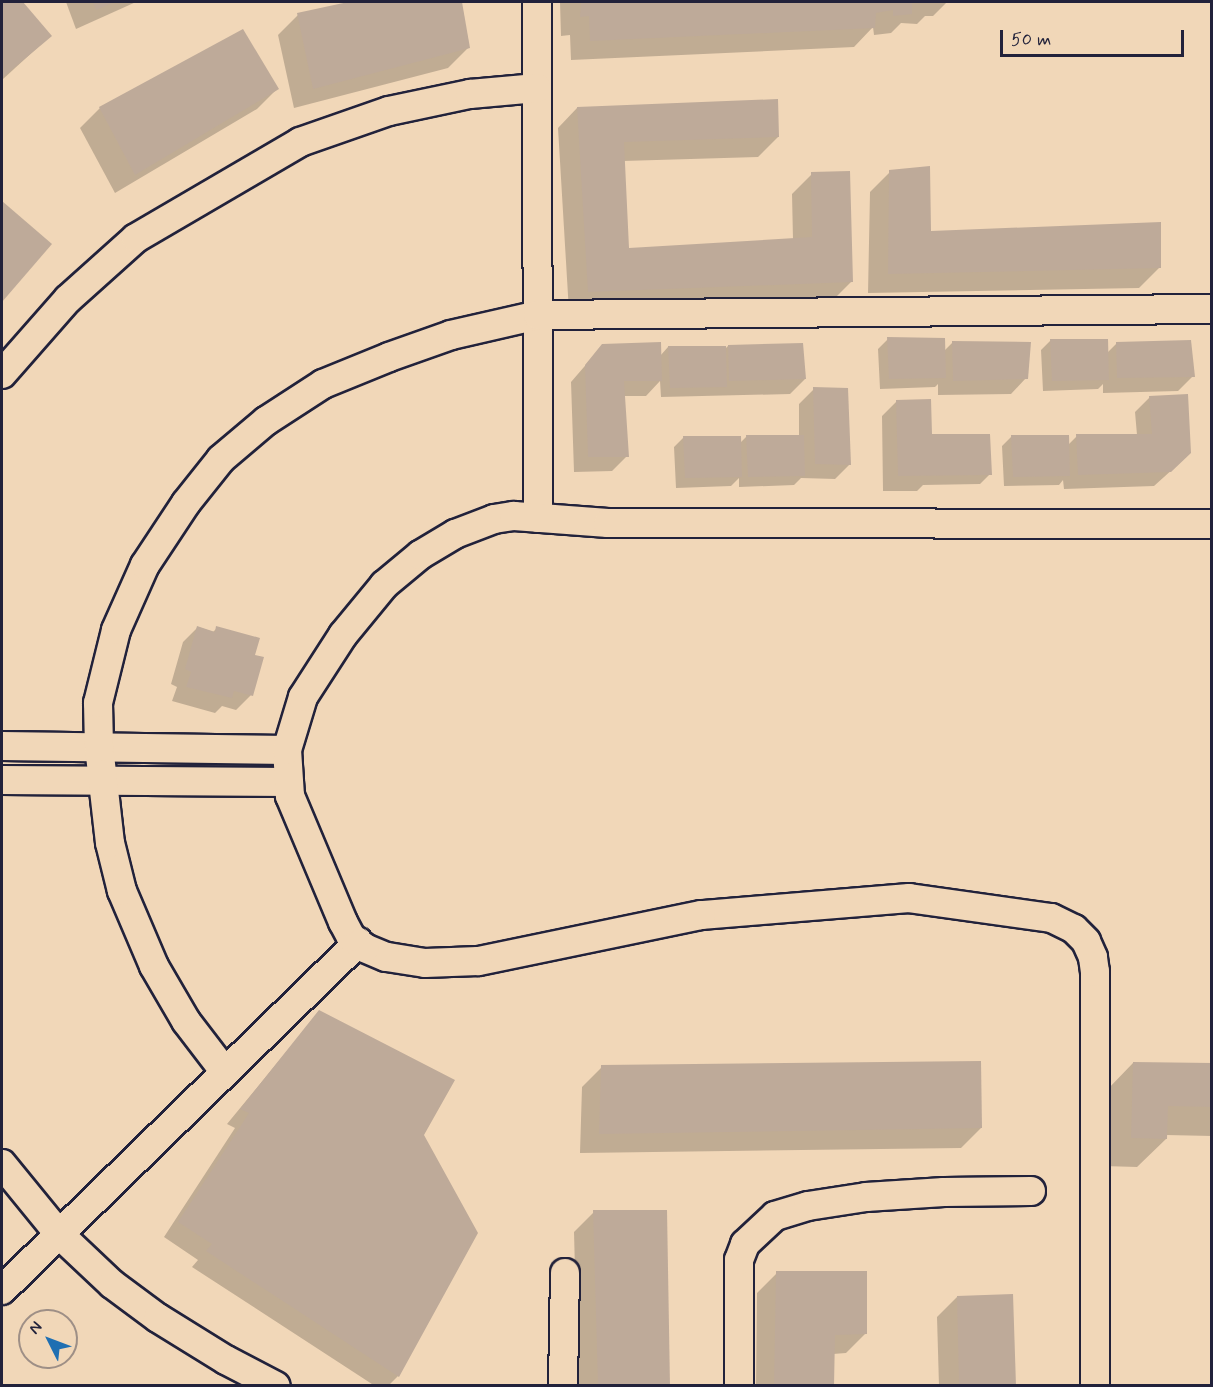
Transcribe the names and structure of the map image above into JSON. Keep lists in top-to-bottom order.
{
  "scale_bar": "50 m",
  "north": "top left"
}
